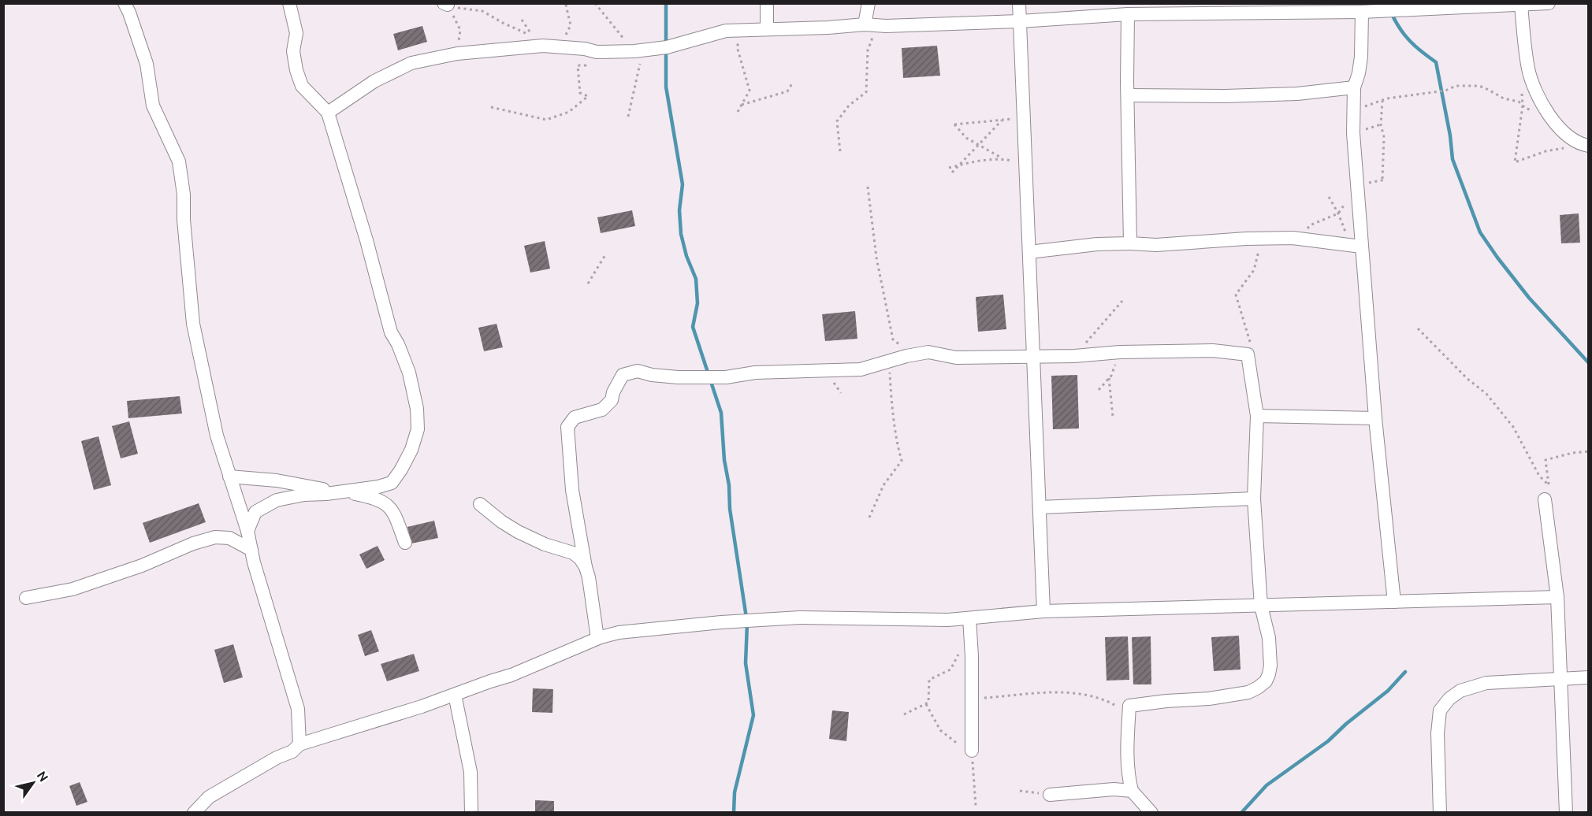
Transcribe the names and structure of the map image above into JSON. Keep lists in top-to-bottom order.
{
  "north": "top right"
}
